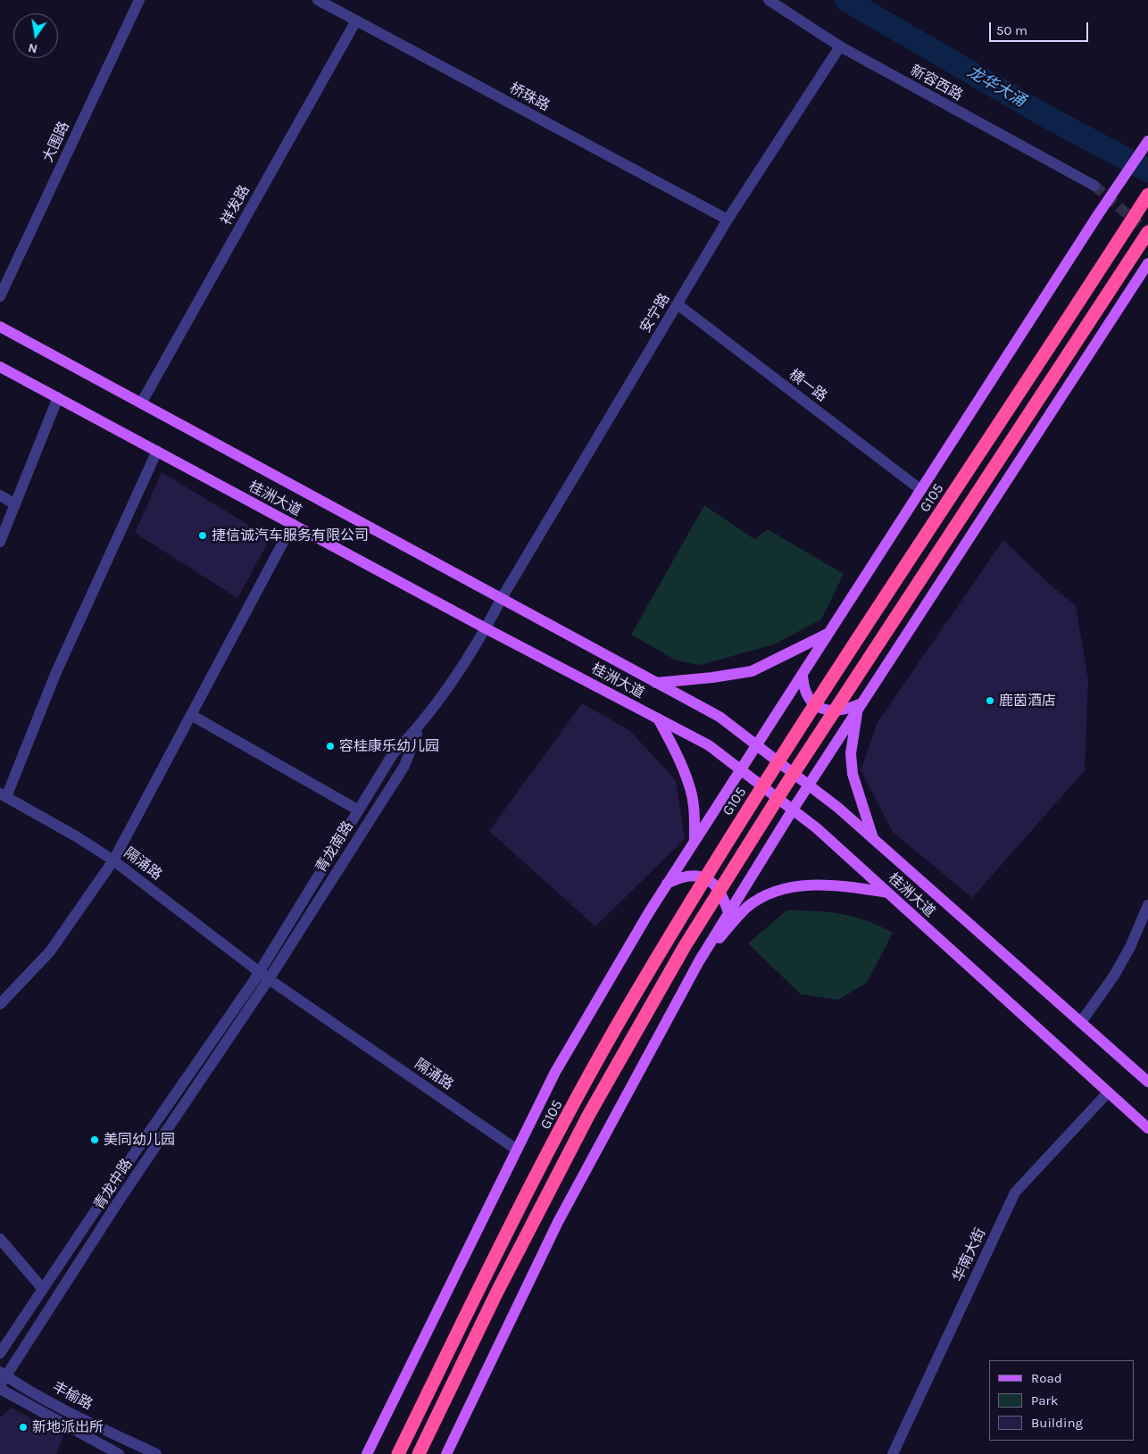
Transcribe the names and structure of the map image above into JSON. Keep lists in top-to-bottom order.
{
  "streets": {
    "highway": ["G105"],
    "main road": ["桂洲大道"],
    "street": [
      "新容西路",
      "桥珠路",
      "大围路",
      "祥发路",
      "安宁路",
      "横一路",
      "青龙南路",
      "隔涌路",
      "青龙中路",
      "华南大街",
      "丰榆路"
    ]
  },
  "crossings": [
    ["新容西路", "安宁路"],
    ["桥珠路", "祥发路"],
    ["桥珠路", "安宁路"],
    ["祥发路", "桂洲大道"],
    ["安宁路", "横一路"],
    ["安宁路", "桂洲大道"],
    ["安宁路", "青龙南路"],
    ["桂洲大道", "青龙南路"],
    ["桂洲大道", "华南大街"],
    ["青龙南路", "隔涌路"],
    ["青龙南路", "青龙中路"],
    ["隔涌路", "青龙中路"],
    ["青龙中路", "丰榆路"]
  ],
  "water": ["龙华大涌"],
  "places": [
    "捷信诚汽车服务有限公司",
    "鹿茵酒店",
    "容桂康乐幼儿园",
    "美同幼儿园",
    "新地派出所"
  ],
  "legend": ["Road", "Park", "Building"],
  "scale_bar": "50 m",
  "north": "bottom"
}
